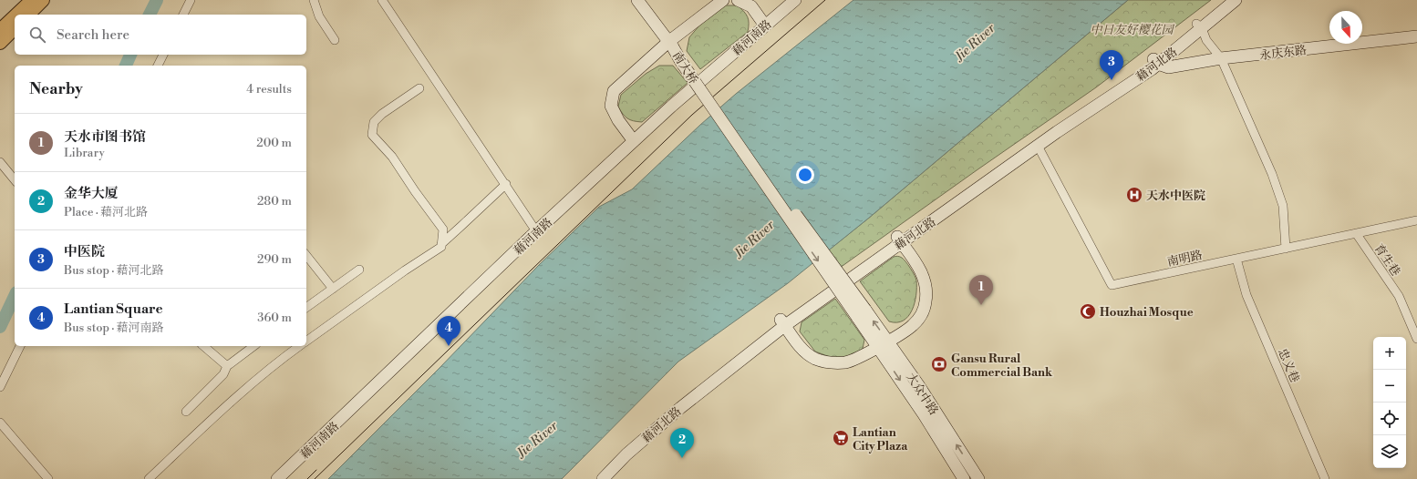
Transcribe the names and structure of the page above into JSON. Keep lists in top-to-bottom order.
{
  "streets": {
    "main road": [
      "藉河南路",
      "永庆东路",
      "藉河北路",
      "南大桥",
      "大众中路"
    ],
    "street": ["南明路", "育生巷", "忠义巷"]
  },
  "crossings": [
    ["永庆东路", "藉河北路"],
    ["藉河北路", "南明路"],
    ["南大桥", "大众中路"],
    ["南明路", "育生巷"],
    ["南明路", "忠义巷"]
  ],
  "water": ["Jie River"],
  "parks": ["中日友好樱花园"],
  "places": {
    "hospital": ["天水中医院"],
    "mosque": ["Houzhai Mosque"],
    "bank": ["Gansu Rural Commercial Bank"],
    "supermarket": ["Lantian City Plaza"]
  },
  "north": "bottom",
  "page": {
    "search": "Search here",
    "pins": [
      "3",
      "1",
      "4",
      "2"
    ],
    "heading": ["Nearby", "4 results"],
    "list": [
      {
        "mark": "1",
        "name": "天水市图书馆",
        "note": "Library",
        "value": "200 m"
      },
      {
        "mark": "2",
        "name": "金华大厦",
        "note": "Place · 藉河北路",
        "value": "280 m"
      },
      {
        "mark": "3",
        "name": "中医院",
        "note": "Bus stop · 藉河北路",
        "value": "290 m"
      },
      {
        "mark": "4",
        "name": "Lantian Square",
        "note": "Bus stop · 藉河南路",
        "value": "360 m"
      }
    ],
    "map_buttons": ["+", "−"]
  }
}
